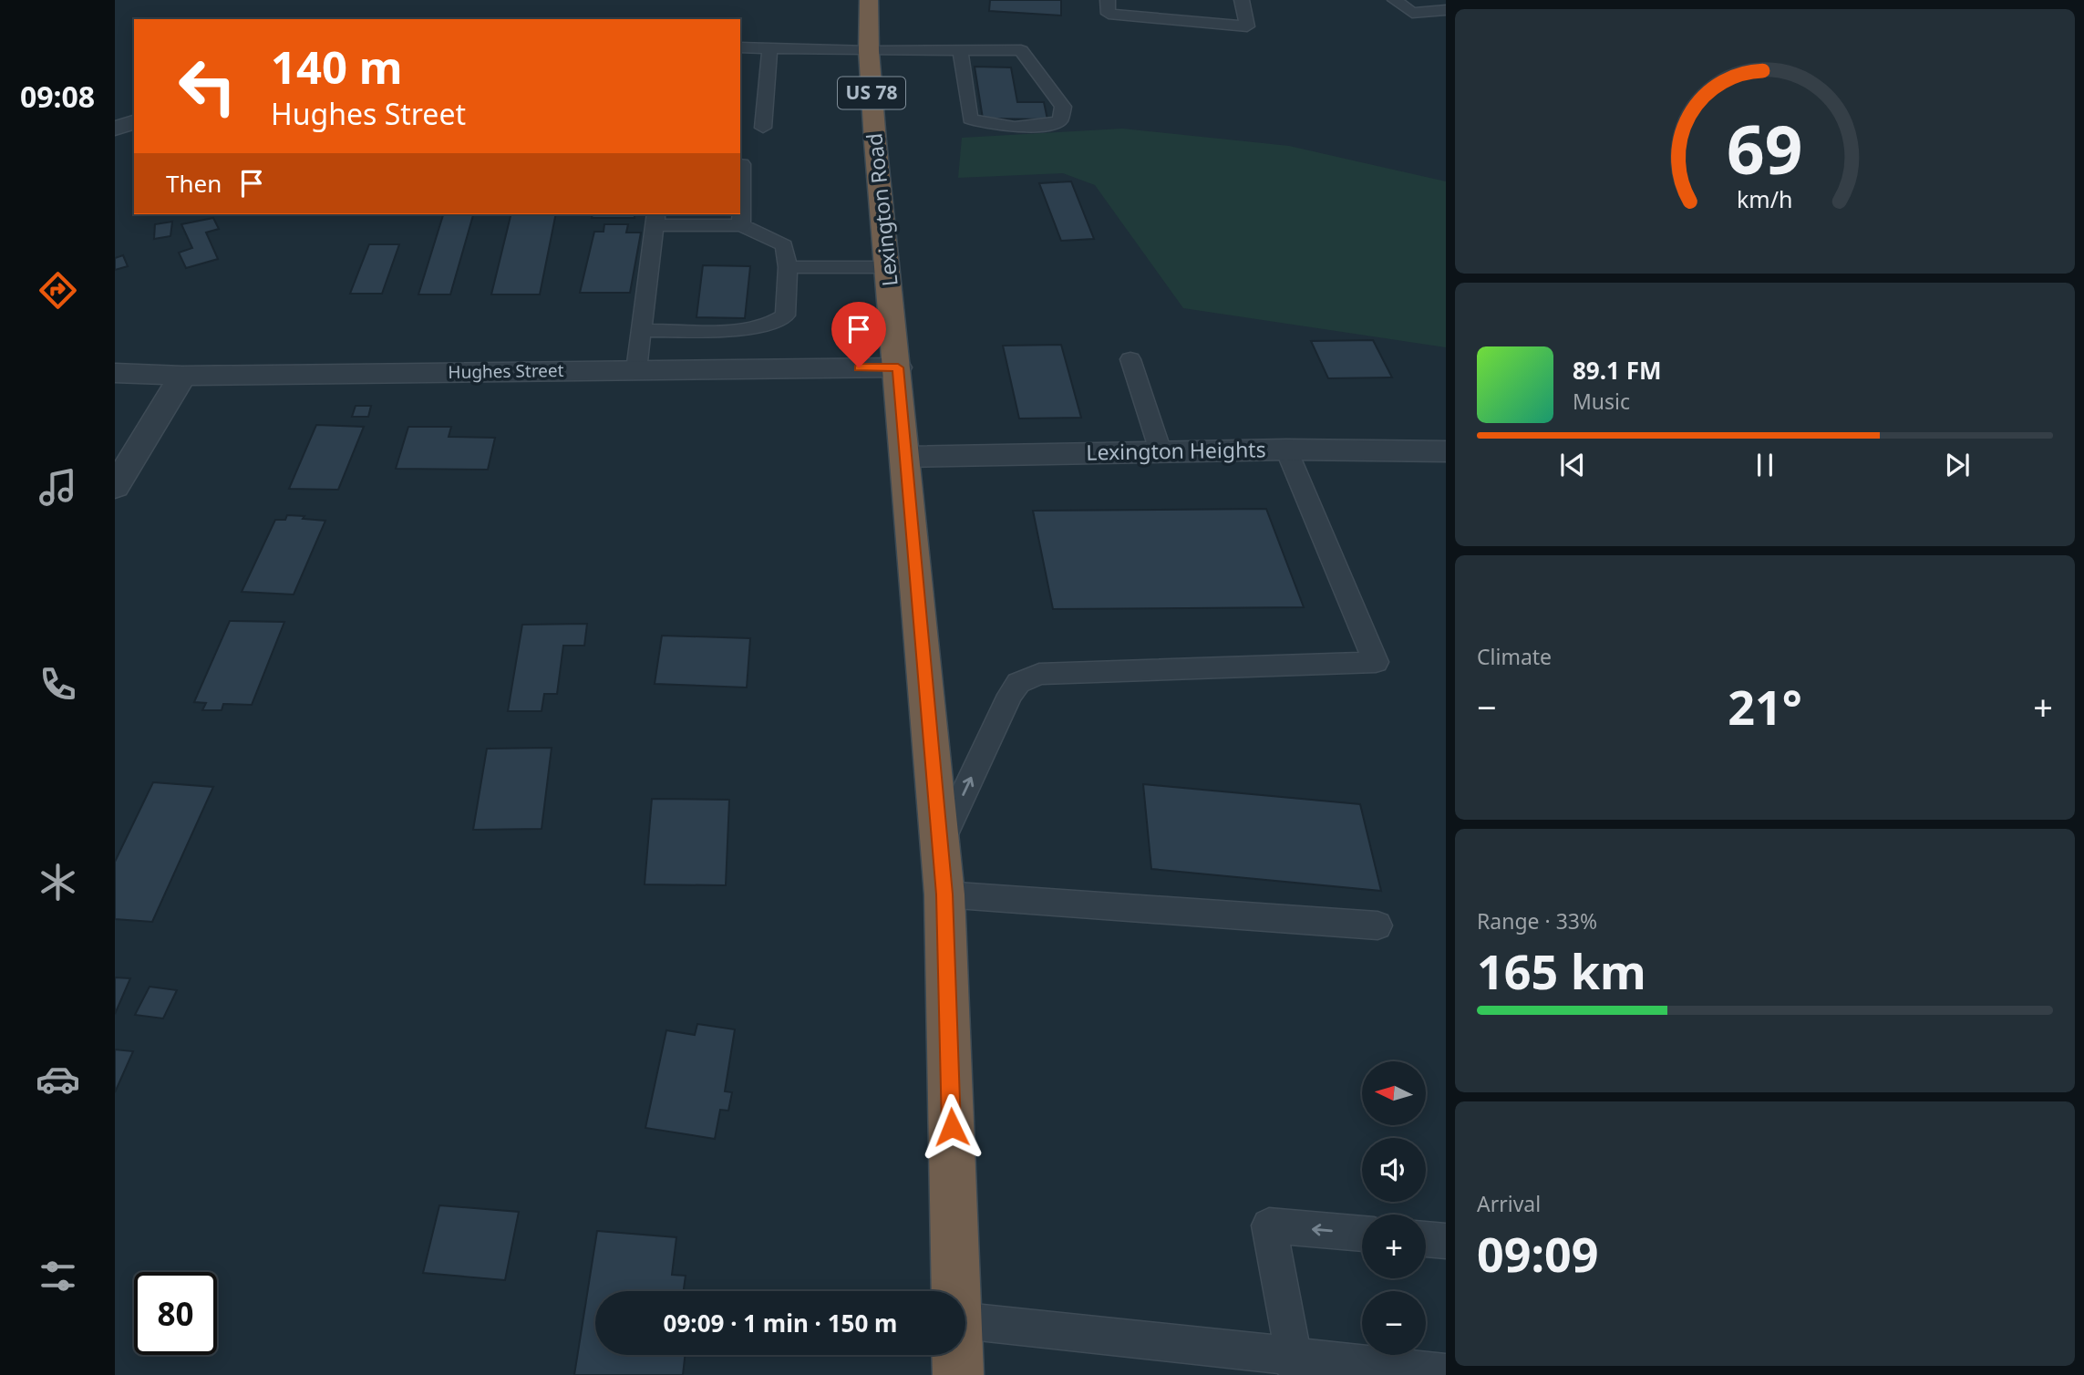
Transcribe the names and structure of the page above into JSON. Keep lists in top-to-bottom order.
{
  "streets": {
    "highway": ["US 78", "Lexington Road"],
    "street": ["Hughes Street", "Lexington Heights"]
  },
  "crossings": [
    ["Lexington Road", "Hughes Street"],
    ["Lexington Road", "Lexington Heights"]
  ],
  "north": "left",
  "page": {
    "tabs": "09:08",
    "turn": ["140 m", "Hughes Street"],
    "then": "Then",
    "song": ["89.1 FM", "Music"],
    "tile": [
      "Climate",
      ["Range · 33%", "165 km"],
      ["Arrival", "09:09"]
    ],
    "heat": ["−", "21°", "+"],
    "map_buttons": ["+", "−"],
    "limit": "80",
    "trip": "09:09 · 1 min · 150 m",
    "gauge": ["69", "km/h"]
  }
}
